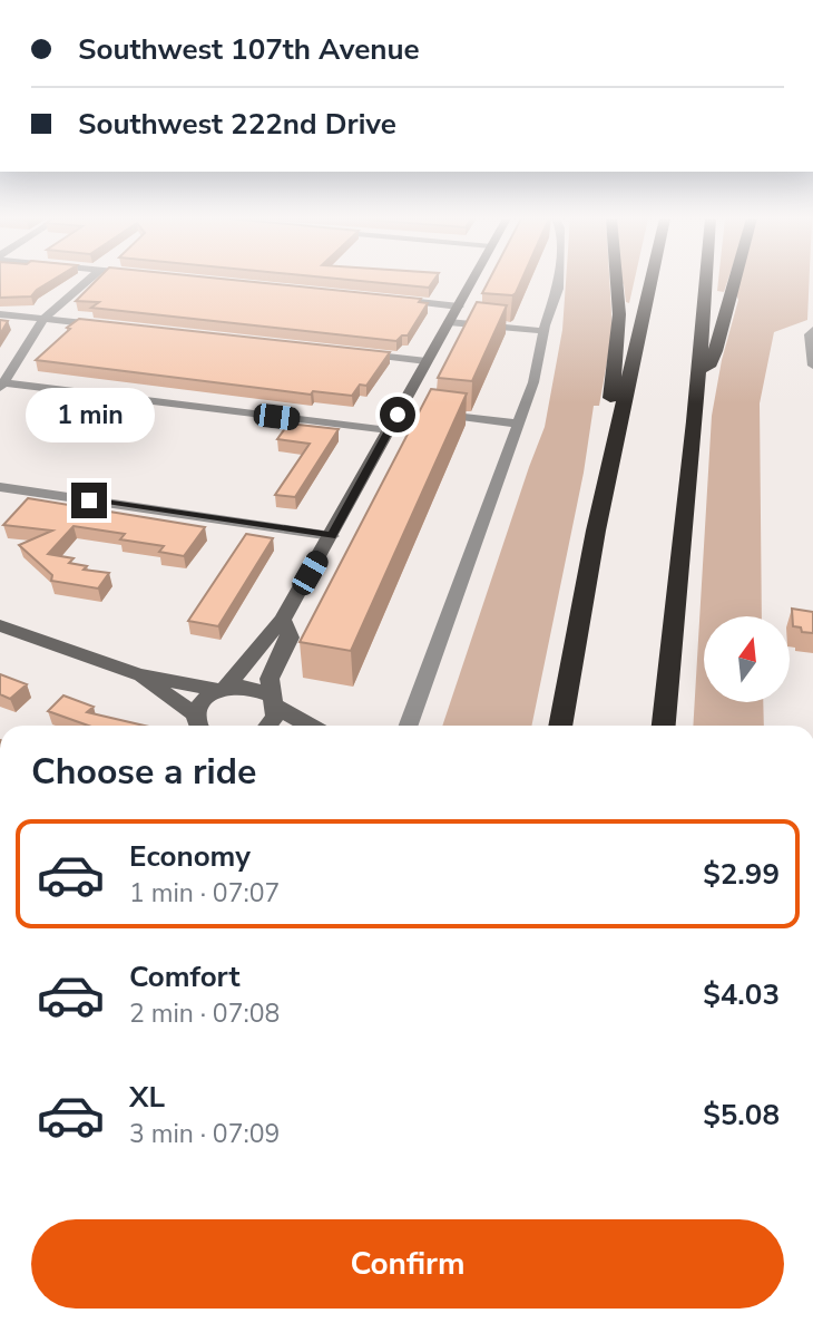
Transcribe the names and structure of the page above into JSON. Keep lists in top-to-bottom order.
{
  "north": "top",
  "page": {
    "banner": ["Southwest 107th Avenue", "Southwest 222nd Drive"],
    "bubble": "1 min",
    "heading": "Choose a ride",
    "list": [
      {
        "name": "Economy",
        "note": "1 min · 07:07",
        "value": "$2.99"
      },
      {
        "name": "Comfort",
        "note": "2 min · 07:08",
        "value": "$4.03"
      },
      {
        "name": "XL",
        "note": "3 min · 07:09",
        "value": "$5.08"
      }
    ],
    "buttons": "Confirm"
  }
}
